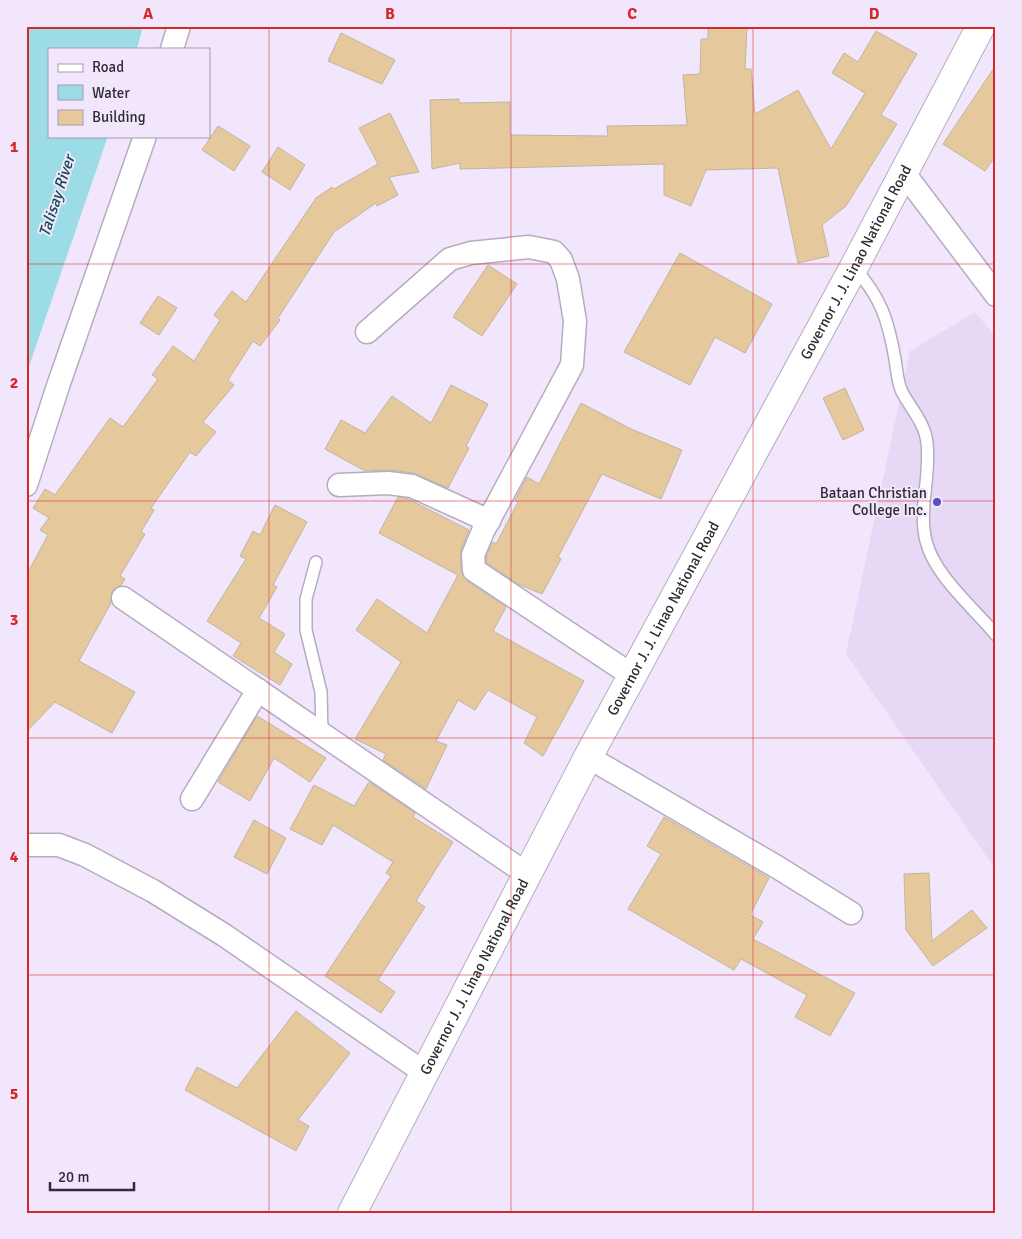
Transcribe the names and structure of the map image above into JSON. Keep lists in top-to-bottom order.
{
  "streets": {
    "main road": ["Governor J. J. Linao National Road"]
  },
  "water": ["Talisay River"],
  "places": ["Bataan Christian College Inc."],
  "legend": ["Road", "Water", "Building"],
  "scale_bar": "20 m",
  "grid": {
    "columns": [
      "A",
      "B",
      "C",
      "D"
    ],
    "rows": [
      "1",
      "2",
      "3",
      "4",
      "5"
    ]
  }
}
